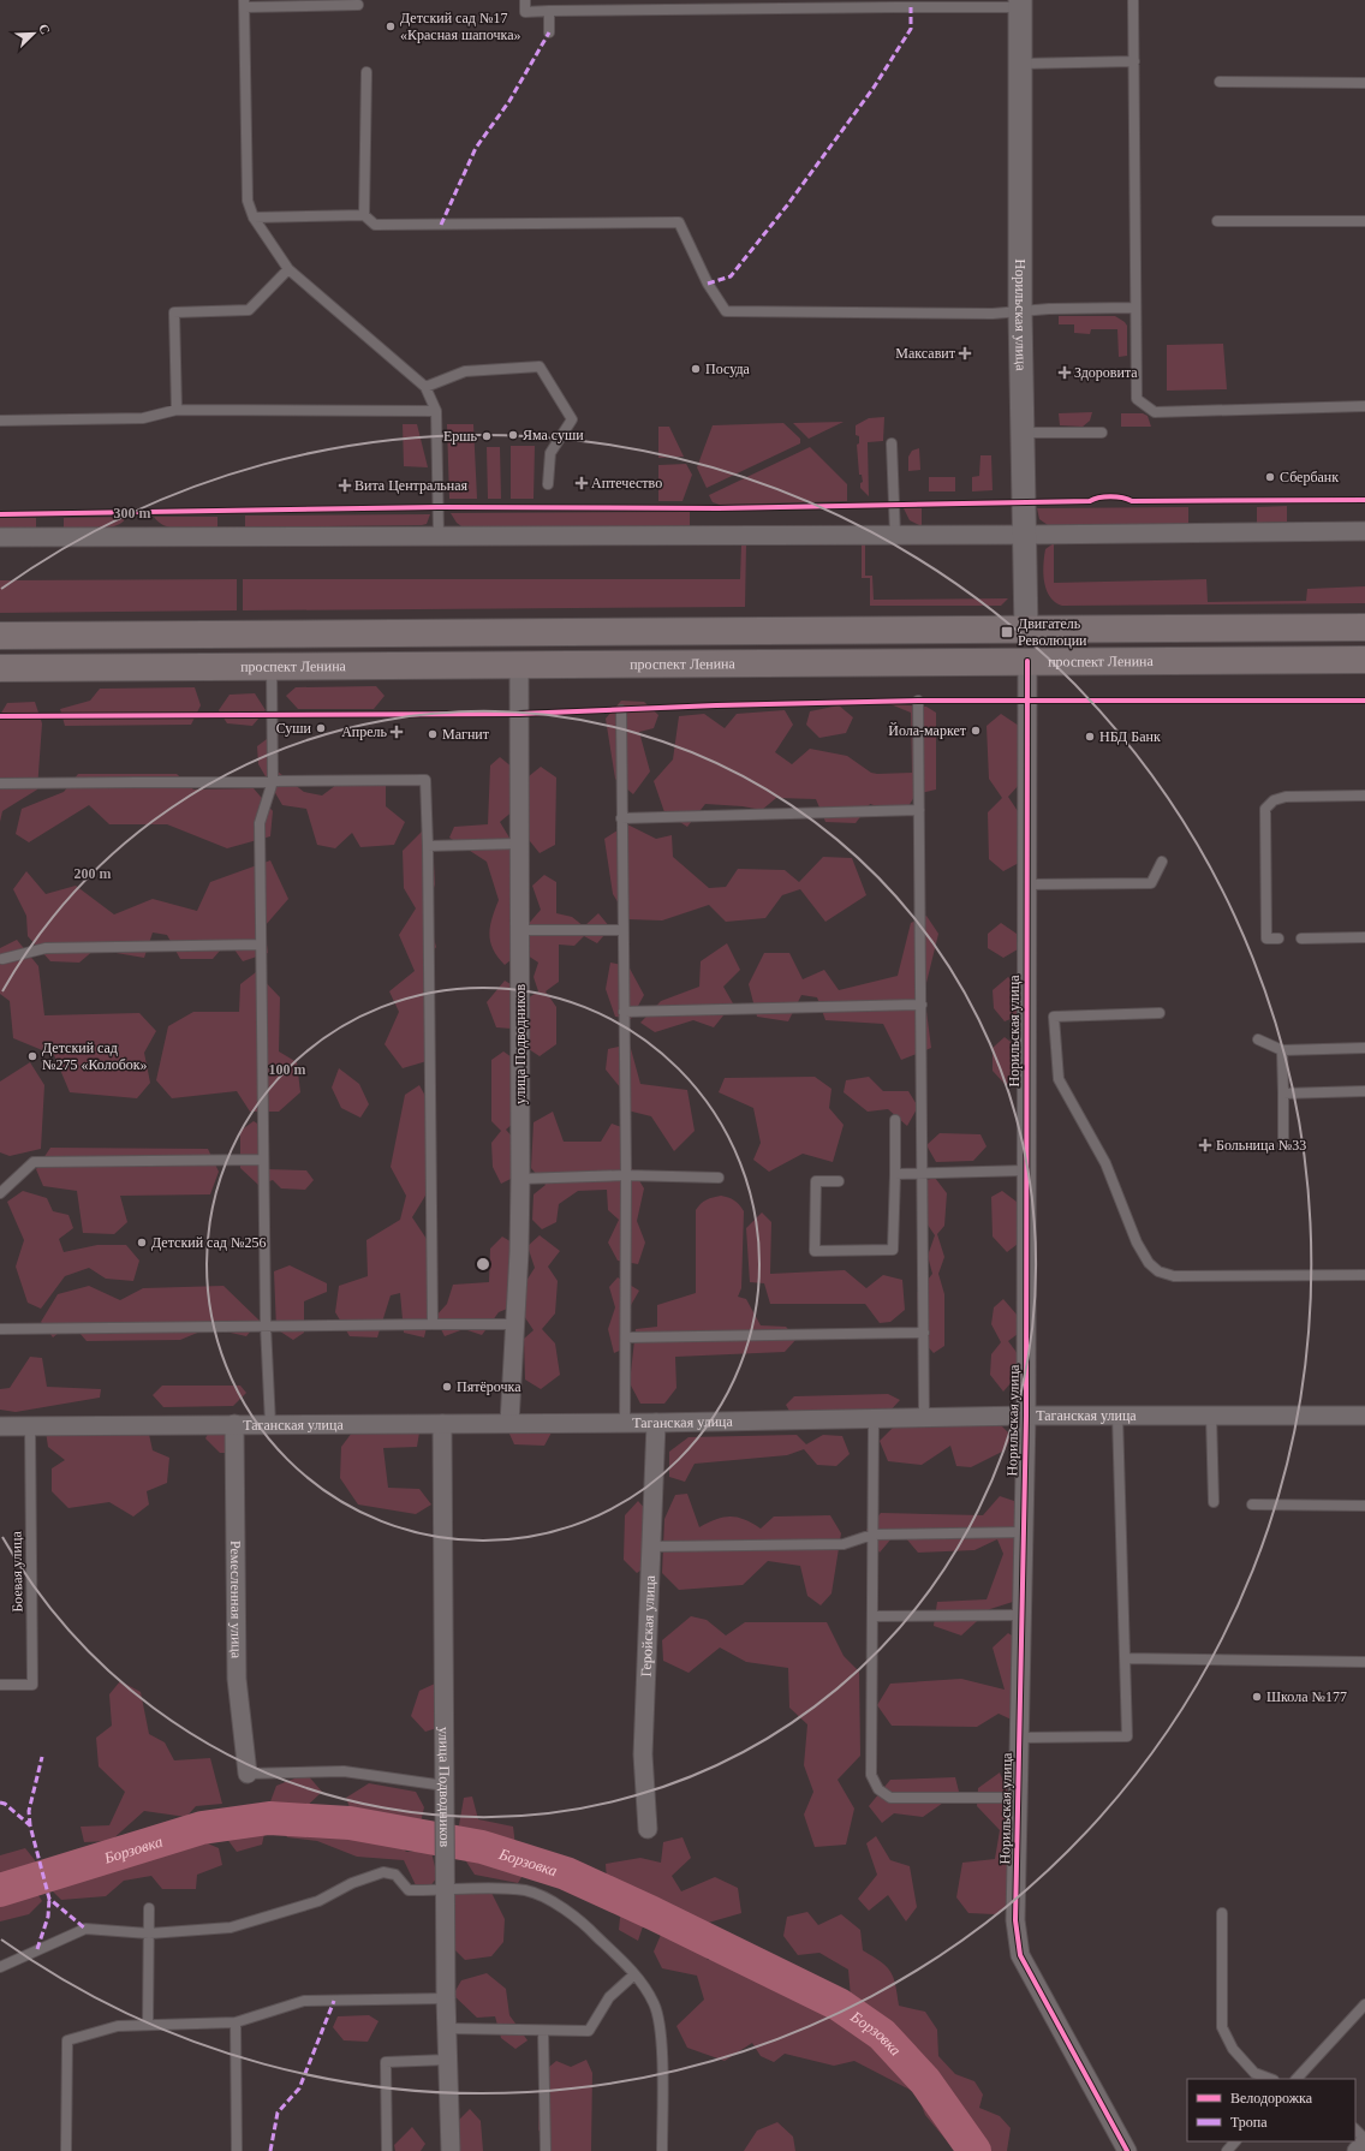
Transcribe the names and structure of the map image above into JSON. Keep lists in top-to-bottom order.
{
  "streets": {
    "main road": ["проспект Ленина"],
    "street": [
      "Норильская улица",
      "улица Подводников",
      "Таганская улица",
      "Ремесленная улица",
      "Геройская улица"
    ],
    "lane": ["Боевая улица"]
  },
  "crossings": [
    ["Норильская улица", "проспект Ленина"],
    ["Норильская улица", "Таганская улица"],
    ["проспект Ленина", "улица Подводников"],
    ["улица Подводников", "Таганская улица"],
    ["Таганская улица", "Боевая улица"],
    ["Таганская улица", "Ремесленная улица"],
    ["Таганская улица", "Геройская улица"]
  ],
  "water": ["Борзовка"],
  "places": {
    "other": [
      "Детский сад №17 «Красная шапочка»",
      "Посуда",
      "Яма суши",
      "Ершь",
      "Сбербанк",
      "Суши",
      "Йола-маркет",
      "Магнит",
      "НБД Банк",
      "Детский сад №275 «Колобок»",
      "Детский сад №256",
      "Пятёрочка",
      "Школа №177"
    ],
    "health": [
      "Максавит",
      "Здоровита",
      "Аптечество",
      "Вита Центральная",
      "Апрель",
      "Больница №33"
    ],
    "transit": ["Двигатель Революции"]
  },
  "legend": ["Велодорожка", "Тропа"],
  "north": "top right",
  "rings": ["300 m", "200 m", "100 m"]
}
